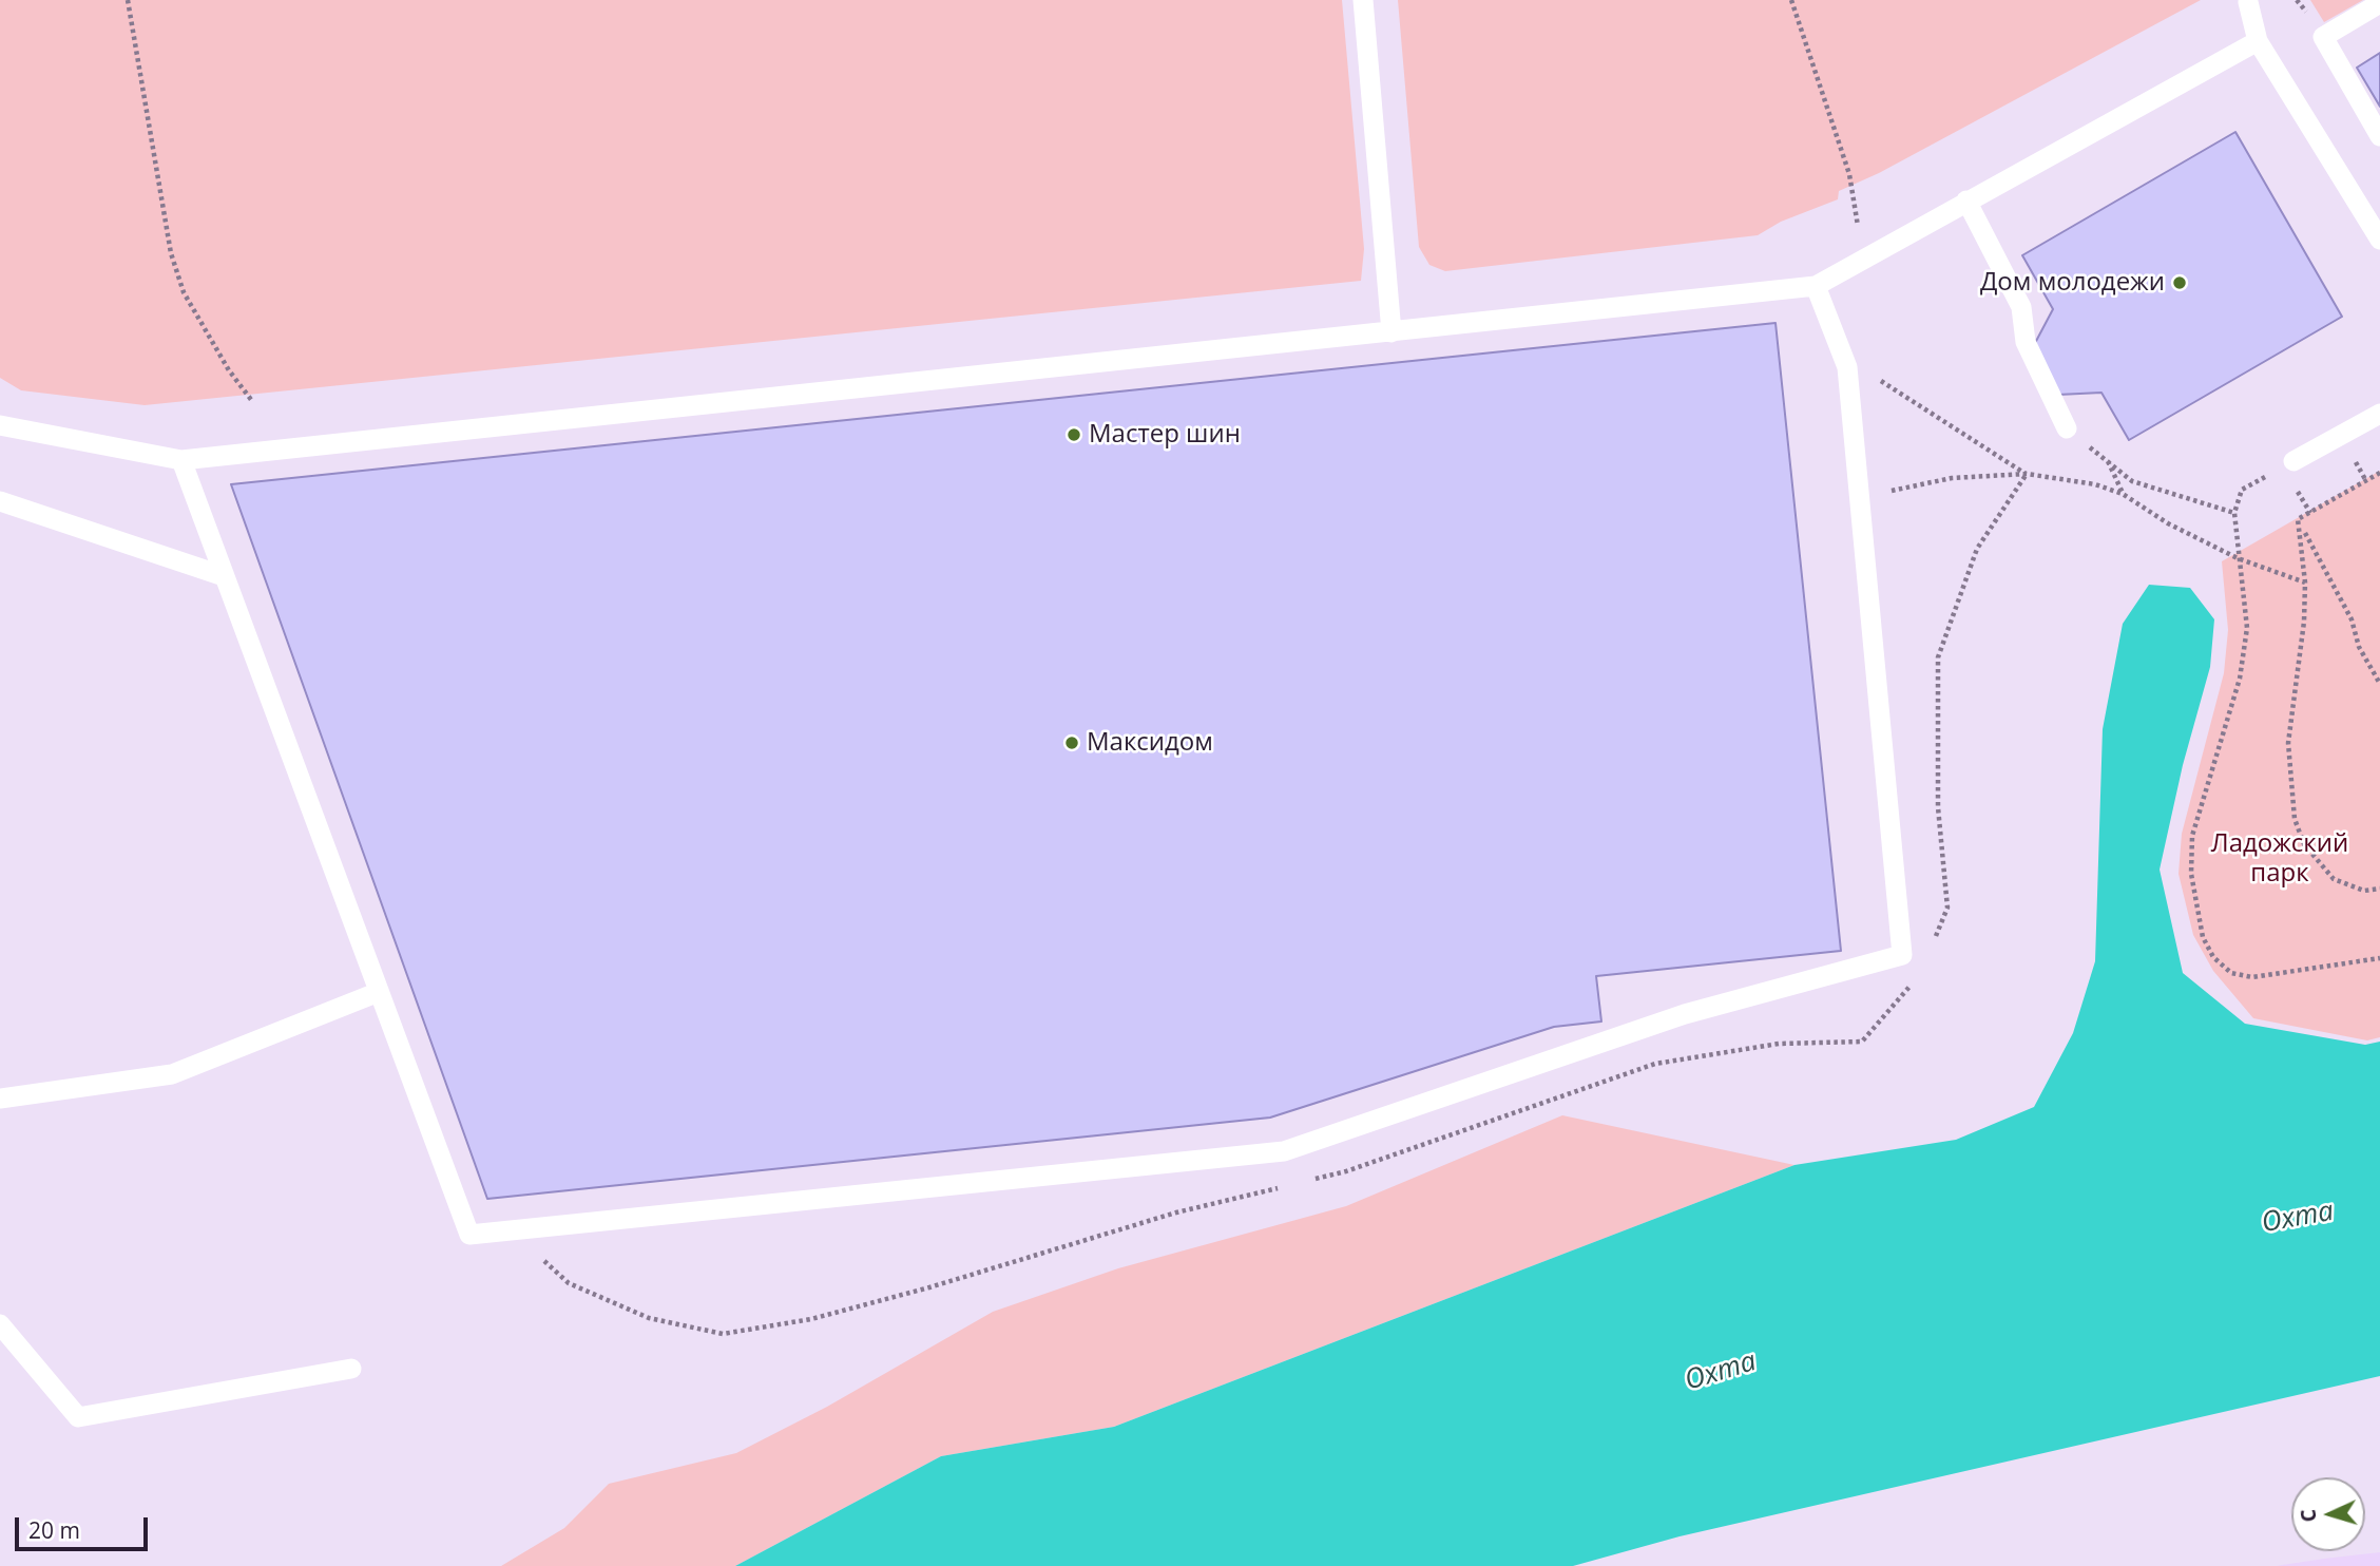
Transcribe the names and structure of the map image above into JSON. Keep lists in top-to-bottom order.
{
  "water": ["Охта"],
  "parks": ["Ладожский парк"],
  "places": ["Дом молодежи", "Мастер шин", "Максидом"],
  "scale_bar": "20 m",
  "north": "left"
}
